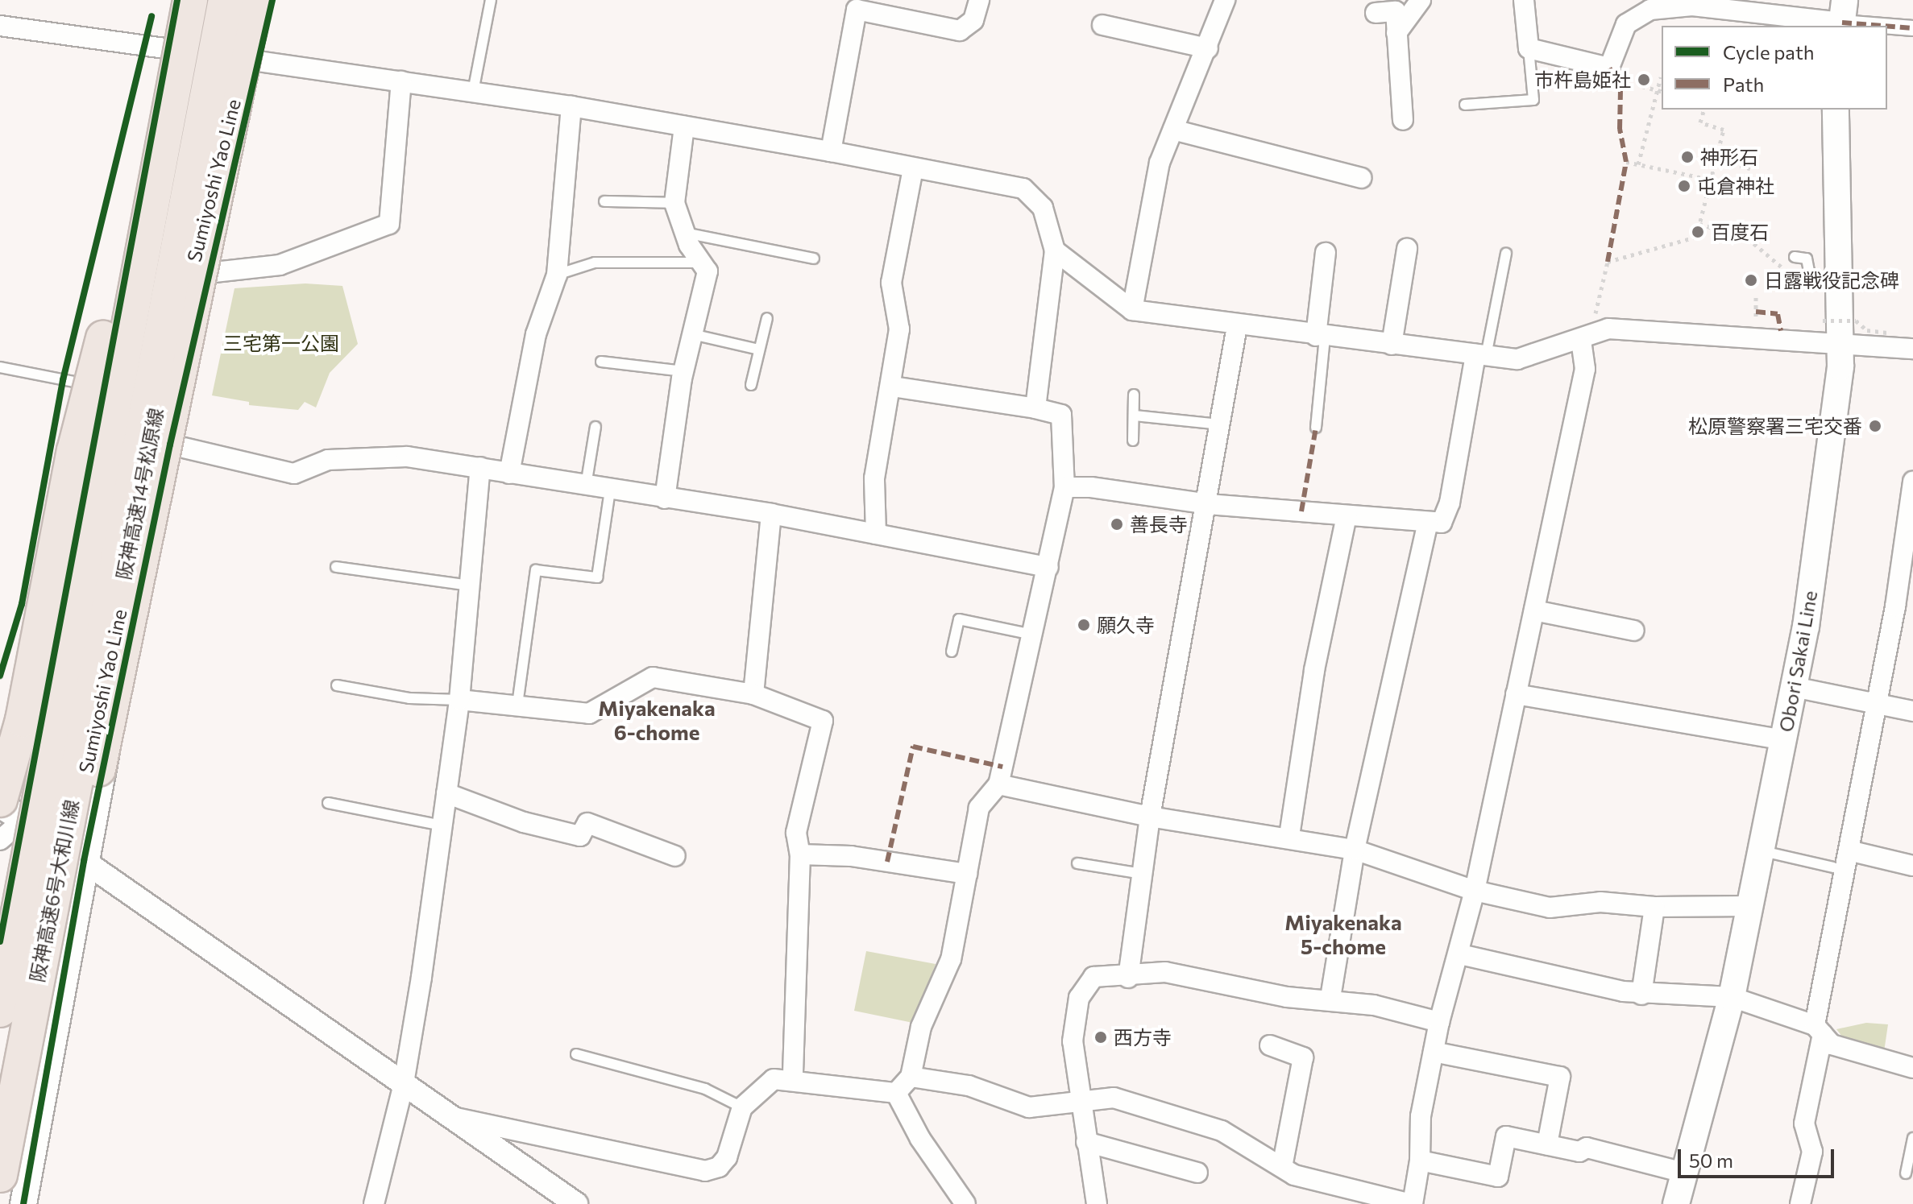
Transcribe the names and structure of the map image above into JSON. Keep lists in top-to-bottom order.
{
  "streets": {
    "highway": ["阪神高速14号松原線", "阪神高速6号大和川線"],
    "main road": ["Sumiyoshi Yao Line", "Obori Sakai Line"]
  },
  "districts": ["Miyakenaka 6-chome", "Miyakenaka 5-chome"],
  "parks": ["三宅第一公園"],
  "places": [
    "市杵島姫社",
    "神形石",
    "屯倉神社",
    "百度石",
    "日露戦役記念碑",
    "松原警察署三宅交番",
    "善長寺",
    "願久寺",
    "西方寺"
  ],
  "legend": ["Cycle path", "Path"],
  "scale_bar": "50 m"
}
